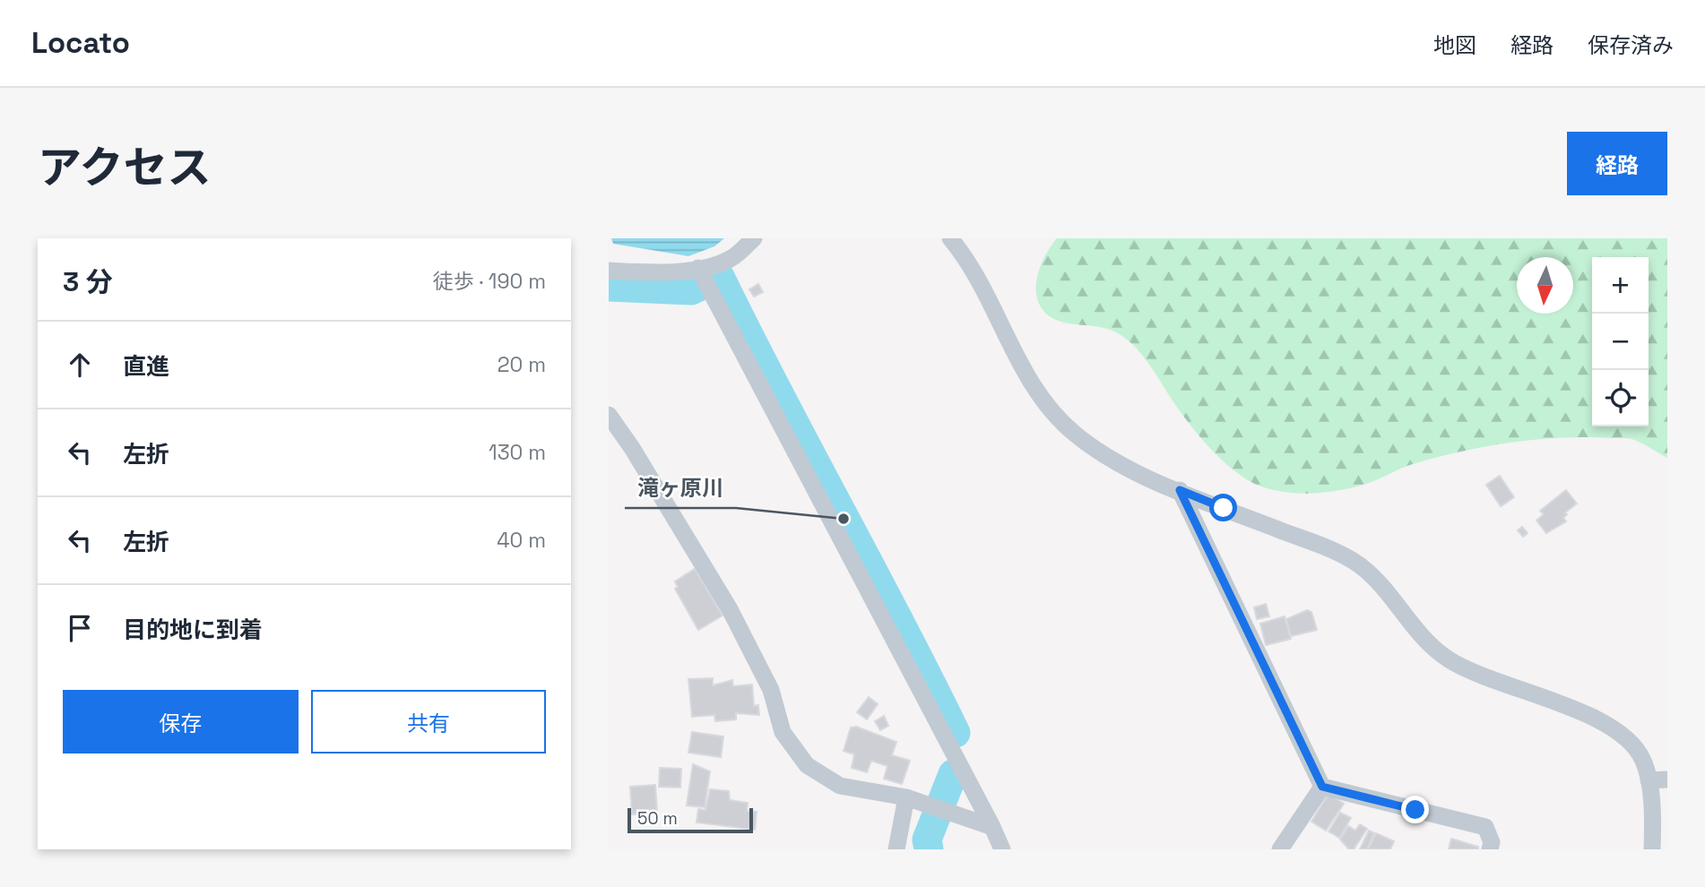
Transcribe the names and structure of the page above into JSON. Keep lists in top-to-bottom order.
{
  "places": ["滝ヶ原川"],
  "scale_bar": "50 m",
  "north": "bottom",
  "page": {
    "header": "Locato",
    "nav": ["地図", "経路", "保存済み"],
    "title": "アクセス",
    "buttons": [
      "経路",
      ["保存", "共有"]
    ],
    "heading": ["3 分", "徒歩 · 190 m"],
    "map_buttons": ["+", "−"],
    "list": [
      ["直進", "20 m"],
      ["左折", "130 m"],
      ["左折", "40 m"],
      "目的地に到着"
    ],
    "scale": "50 m"
  }
}
